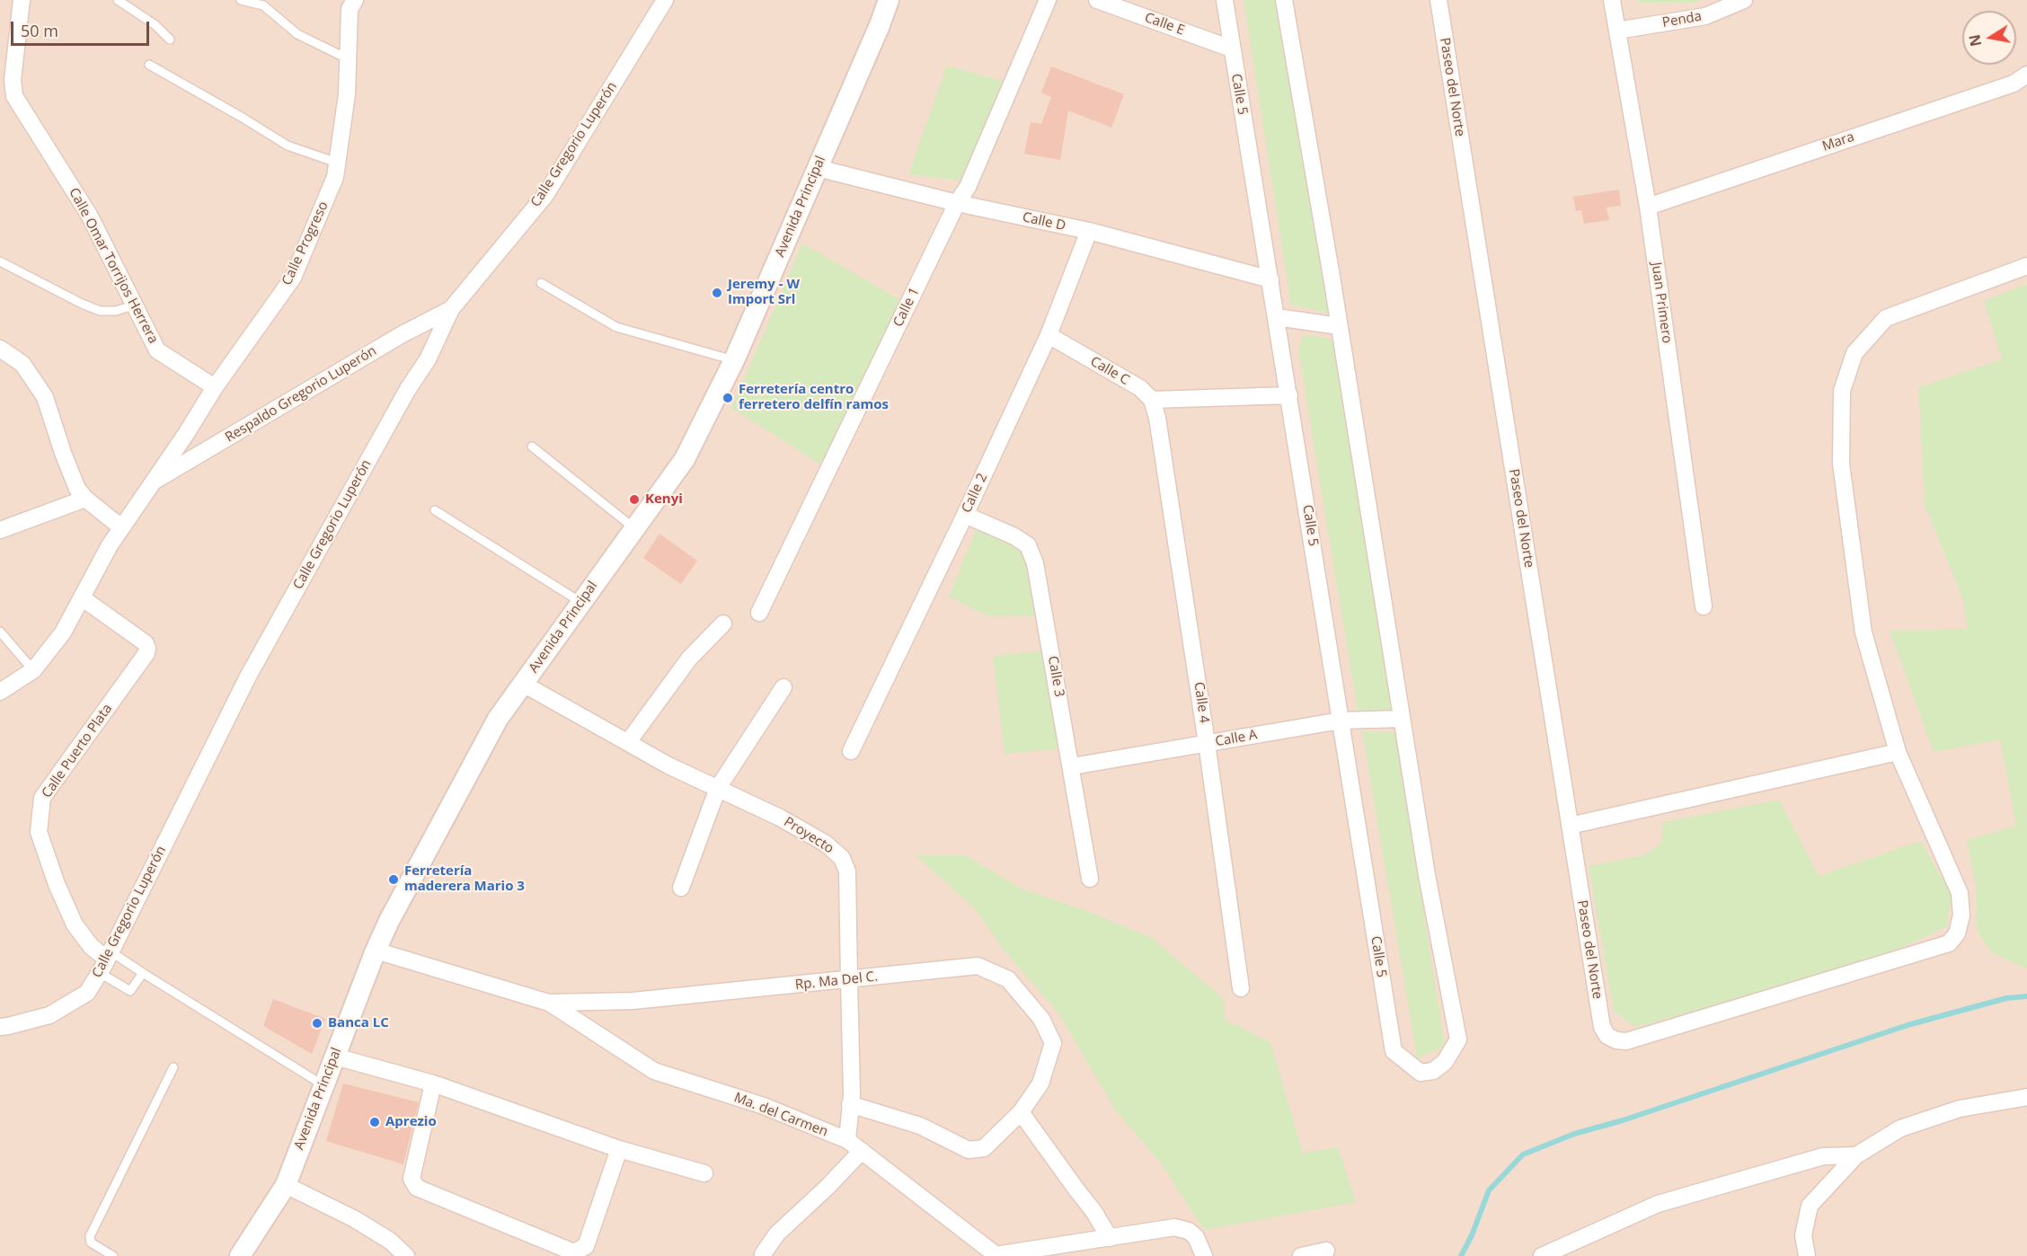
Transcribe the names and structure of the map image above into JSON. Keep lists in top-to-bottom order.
{
  "streets": {
    "street": [
      "Penda",
      "Calle E",
      "Paseo del Norte",
      "Calle 5",
      "Mara",
      "Calle Gregorio Luperón",
      "Avenida Principal",
      "Calle D",
      "Calle Progreso",
      "Calle Omar Torrijos Herrera",
      "Juan Primero",
      "Calle 1",
      "Calle C",
      "Respaldo Gregorio Luperón",
      "Calle 2",
      "Calle 3",
      "Calle 4",
      "Calle A",
      "Calle Puerto Plata",
      "Proyecto",
      "Rp. Ma Del C.",
      "Ma. del Carmen"
    ]
  },
  "crossings": [
    ["Penda", "Juan Primero"],
    ["Calle E", "Calle 5"],
    ["Calle 5", "Calle D"],
    ["Calle 5", "Calle A"],
    ["Mara", "Juan Primero"],
    ["Calle Gregorio Luperón", "Respaldo Gregorio Luperón"],
    ["Calle Gregorio Luperón", "Calle Puerto Plata"],
    ["Avenida Principal", "Calle D"],
    ["Avenida Principal", "Proyecto"],
    ["Calle D", "Calle 1"],
    ["Calle D", "Calle 2"],
    ["Calle Progreso", "Calle Omar Torrijos Herrera"],
    ["Calle Progreso", "Respaldo Gregorio Luperón"],
    ["Calle Progreso", "Calle Puerto Plata"],
    ["Calle C", "Calle 2"],
    ["Calle C", "Calle 4"],
    ["Calle 2", "Calle 3"],
    ["Calle 3", "Calle A"],
    ["Calle 4", "Calle A"],
    ["Proyecto", "Rp. Ma Del C."],
    ["Proyecto", "Ma. del Carmen"],
    ["Rp. Ma Del C.", "Ma. del Carmen"]
  ],
  "places": [
    "Jeremy - W Import Srl",
    "Ferretería centro ferretero delfín ramos",
    "Kenyi",
    "Ferretería maderera Mario 3",
    "Banca LC",
    "Aprezio"
  ],
  "scale_bar": "50 m",
  "north": "left"
}
